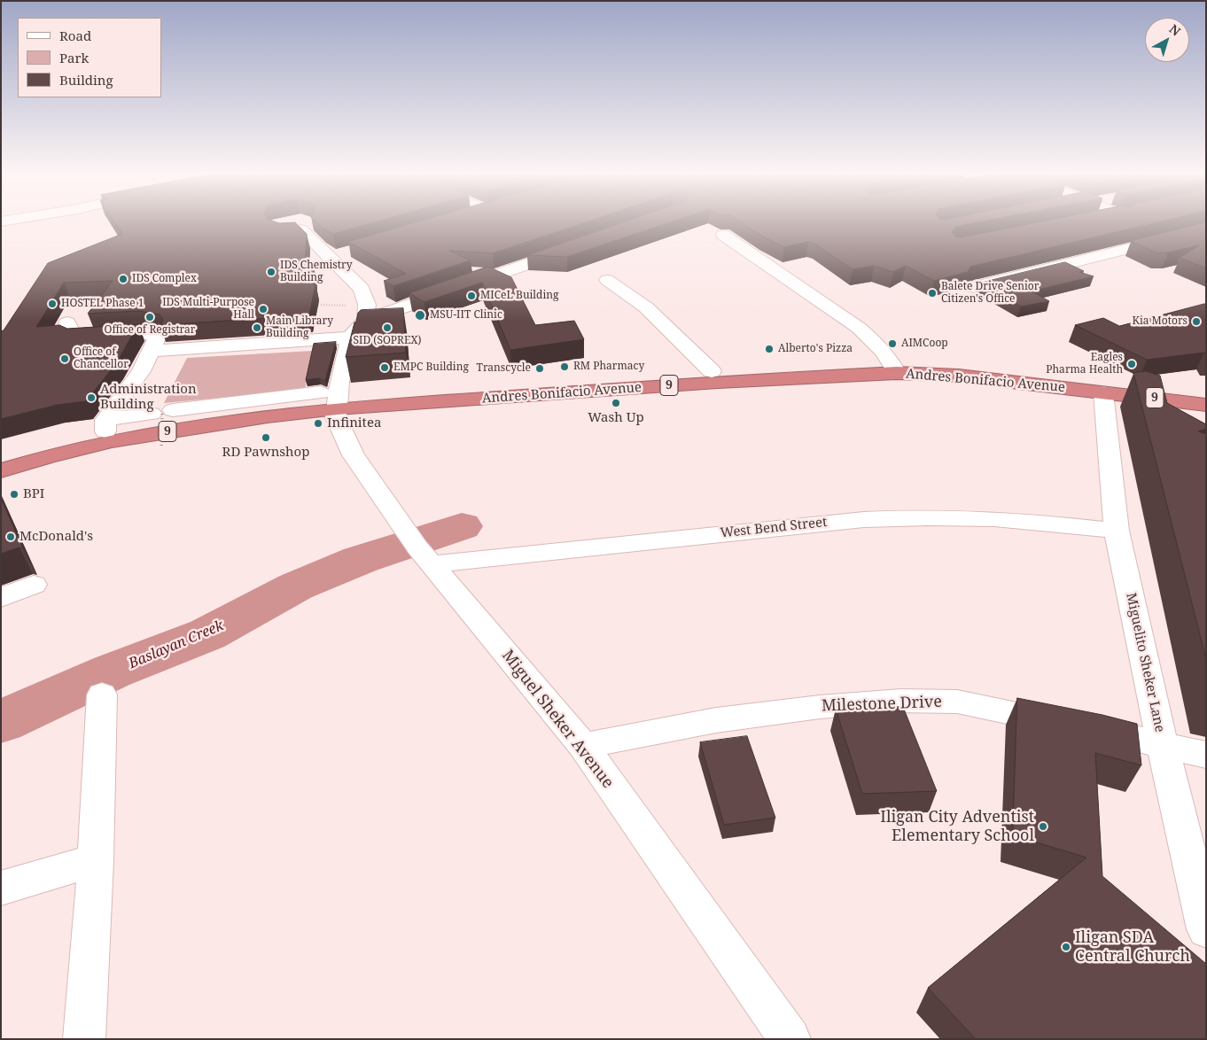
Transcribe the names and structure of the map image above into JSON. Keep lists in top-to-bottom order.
{
  "streets": {
    "highway": ["Andres Bonifacio Avenue", "9"],
    "street": [
      "West Bend Street",
      "Miguelito Sheker Lane",
      "Milestone Drive",
      "Miguel Sheker Avenue"
    ]
  },
  "crossings": [
    ["Andres Bonifacio Avenue", "Miguelito Sheker Lane"],
    ["Andres Bonifacio Avenue", "Miguel Sheker Avenue"],
    ["West Bend Street", "Miguelito Sheker Lane"],
    ["West Bend Street", "Miguel Sheker Avenue"],
    ["Miguelito Sheker Lane", "Milestone Drive"],
    ["Milestone Drive", "Miguel Sheker Avenue"]
  ],
  "water": ["Baslayan Creek"],
  "places": [
    "IDS Chemistry Building",
    "IDS Complex",
    "Balete Drive Senior Citizen's Office",
    "MICeL Building",
    "HOSTEL Phase 1",
    "IDS Multi-Purpose Hall",
    "MSU-IIT Clinic",
    "Office of Registrar",
    "Kia Motors",
    "Main Library Building",
    "SID (SOPREX)",
    "AIMCoop",
    "Alberto's Pizza",
    "Office of Chancellor",
    "Eagles Pharma Health",
    "RM Pharmacy",
    "EMPC Building",
    "Transcycle",
    "Administration Building",
    "Wash Up",
    "Infinitea",
    "RD Pawnshop",
    "BPI",
    "McDonald's",
    "Iligan City Adventist Elementary School",
    "Iligan SDA Central Church"
  ],
  "legend": ["Road", "Park", "Building"],
  "north": "top right"
}
